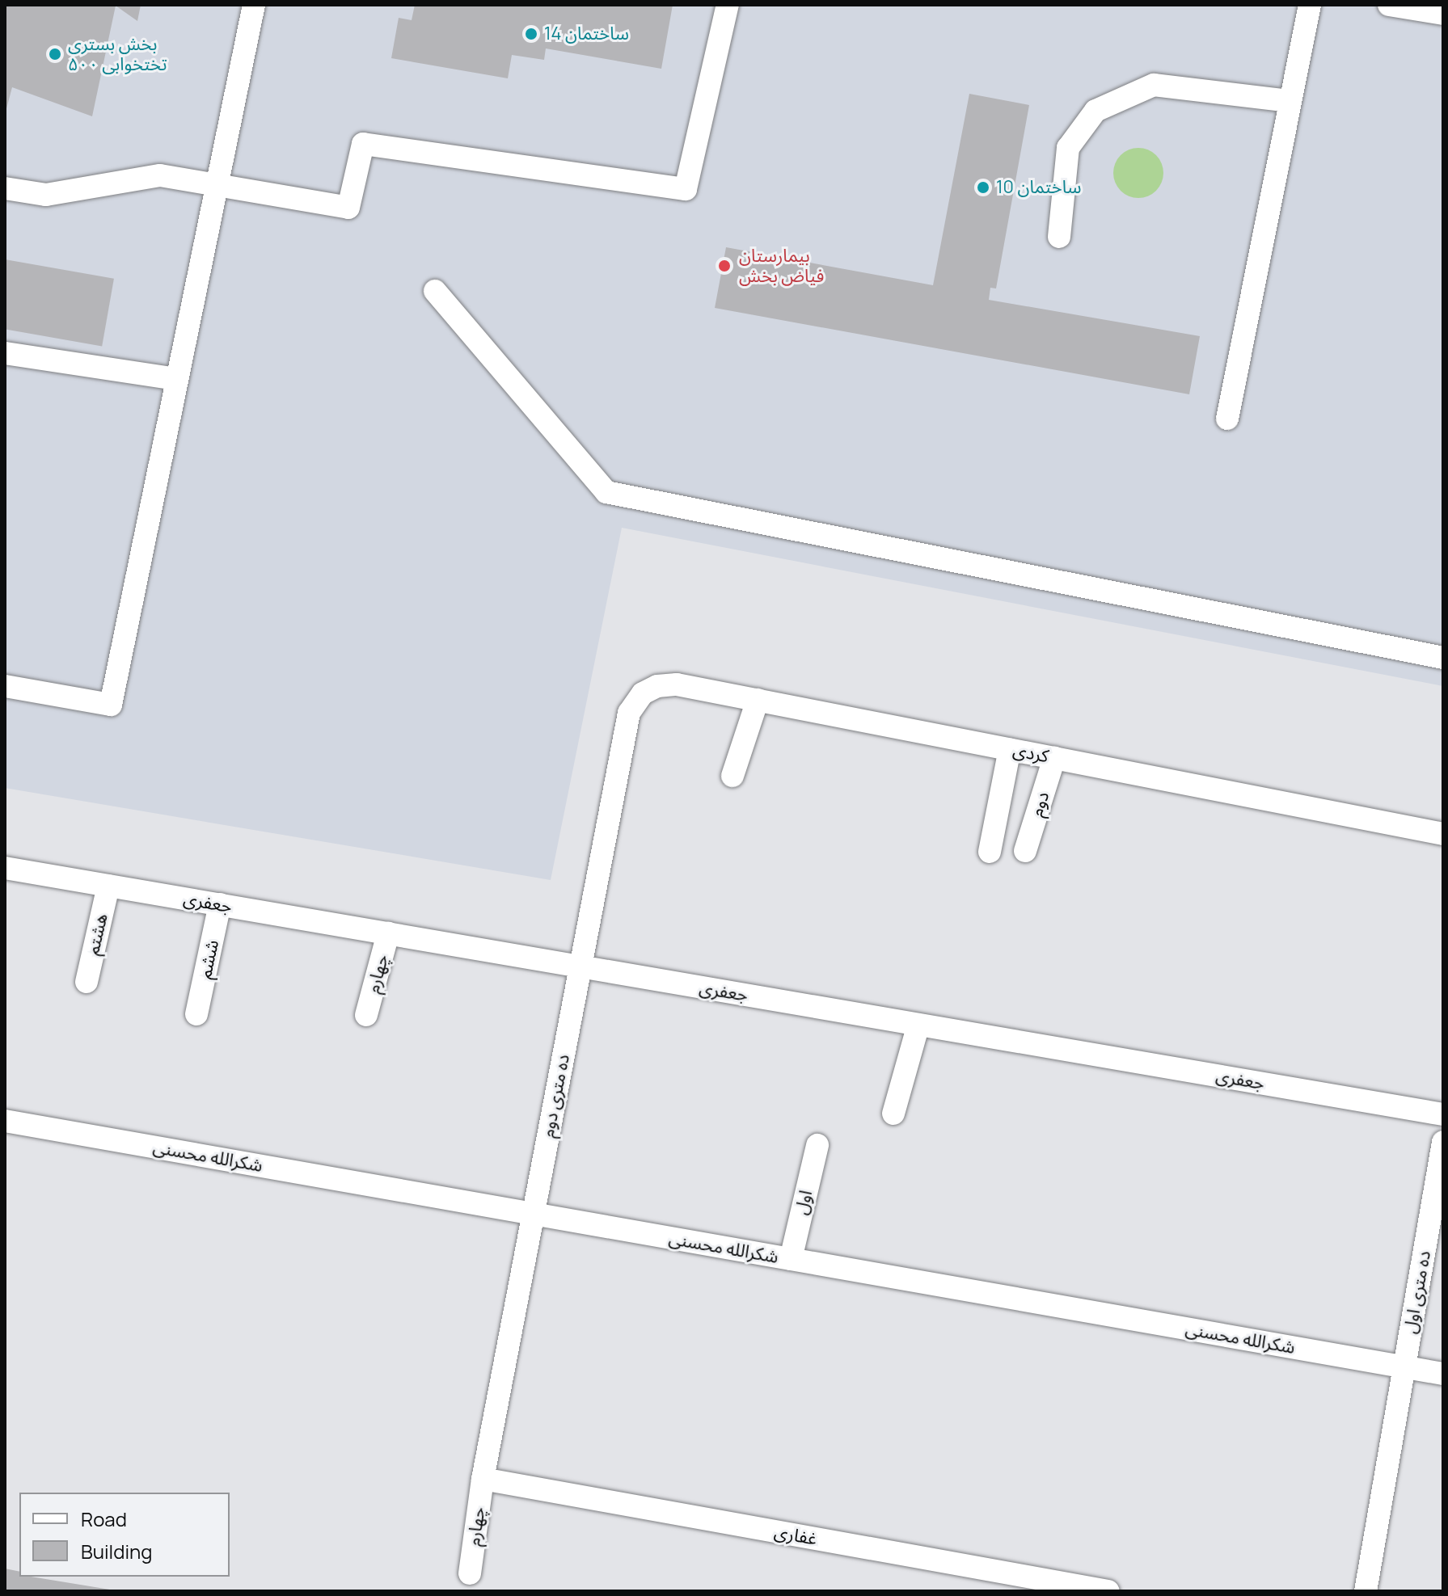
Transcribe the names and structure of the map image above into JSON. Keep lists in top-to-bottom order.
{
  "streets": {
    "street": [
      "کردی",
      "دوم",
      "جعفری",
      "هشتم",
      "ششم",
      "چهارم",
      "ده متری دوم",
      "شکرالله محسنی",
      "اول",
      "ده متری اول",
      "غفاری"
    ]
  },
  "crossings": [
    ["کردی", "دوم"],
    ["کردی", "ده متری دوم"],
    ["جعفری", "هشتم"],
    ["جعفری", "ششم"],
    ["جعفری", "چهارم"],
    ["جعفری", "ده متری دوم"],
    ["چهارم", "ده متری دوم"],
    ["چهارم", "غفاری"],
    ["ده متری دوم", "شکرالله محسنی"],
    ["ده متری دوم", "غفاری"],
    ["شکرالله محسنی", "اول"],
    ["شکرالله محسنی", "ده متری اول"]
  ],
  "places": [
    "ساختمان 14",
    "بخش بستری ۵۰۰ تختخوابی",
    "ساختمان 10",
    "بیمارستان فیاض بخش"
  ],
  "legend": ["Road", "Building"]
}
